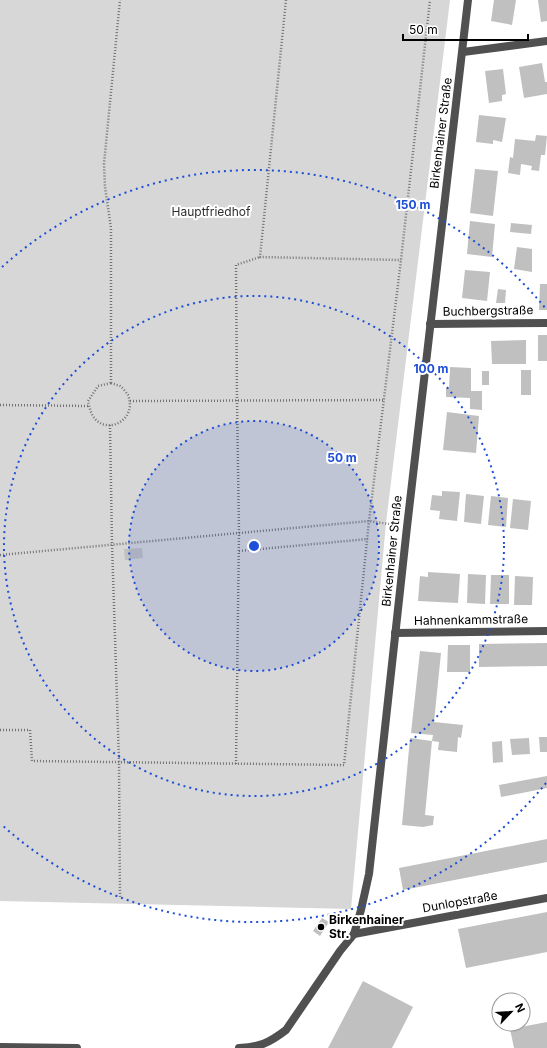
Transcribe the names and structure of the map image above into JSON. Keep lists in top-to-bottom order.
{
  "streets": {
    "street": [
      "Birkenhainer Straße",
      "Buchbergstraße",
      "Hahnenkammstraße",
      "Dunlopstraße"
    ]
  },
  "crossings": [
    ["Birkenhainer Straße", "Buchbergstraße"],
    ["Birkenhainer Straße", "Hahnenkammstraße"],
    ["Birkenhainer Straße", "Dunlopstraße"]
  ],
  "parks": ["Hauptfriedhof"],
  "places": ["Birkenhainer Str."],
  "scale_bar": "50 m",
  "north": "top right",
  "rings": ["150 m", "100 m", "50 m"]
}
